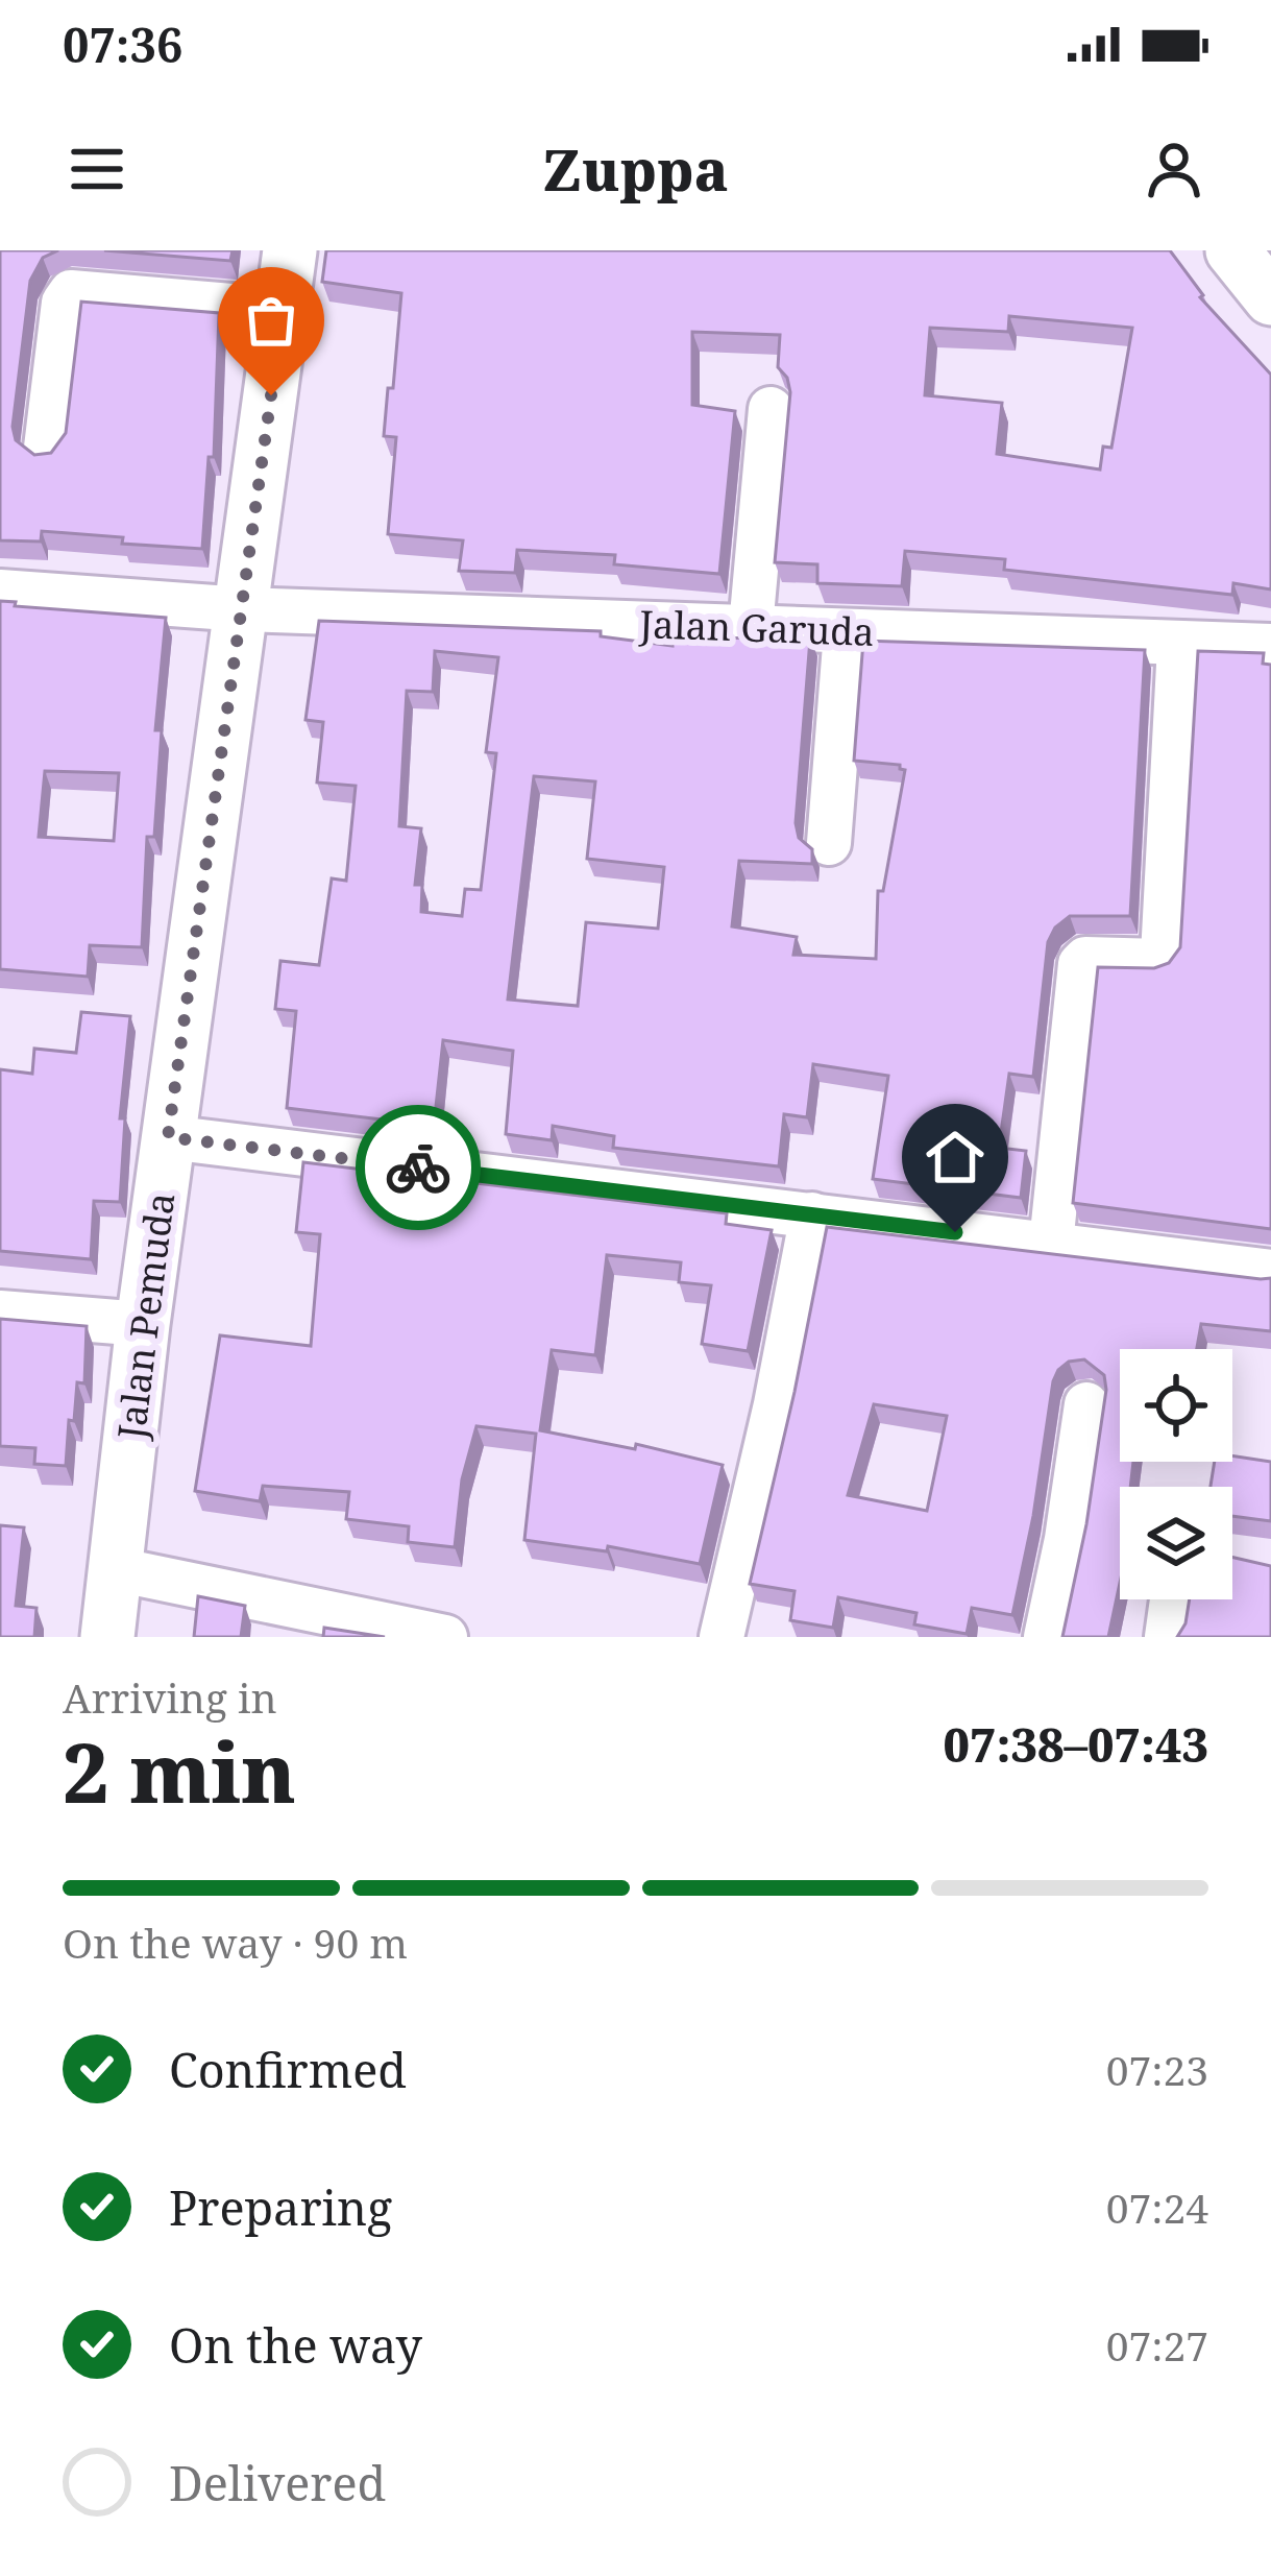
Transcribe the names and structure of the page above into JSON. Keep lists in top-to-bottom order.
{
  "streets": {
    "main road": ["Jalan Pemuda"],
    "street": ["Jalan Garuda"]
  },
  "crossings": [
    ["Jalan Garuda", "Jalan Pemuda"]
  ],
  "page": {
    "status": "07:36",
    "header": "Zuppa",
    "heading": ["2 min", "Arriving in", "07:38–07:43"],
    "bar": "On the way · 90 m",
    "list": [
      ["Confirmed", "07:23"],
      ["Preparing", "07:24"],
      ["On the way", "07:27"],
      "Delivered"
    ]
  }
}
